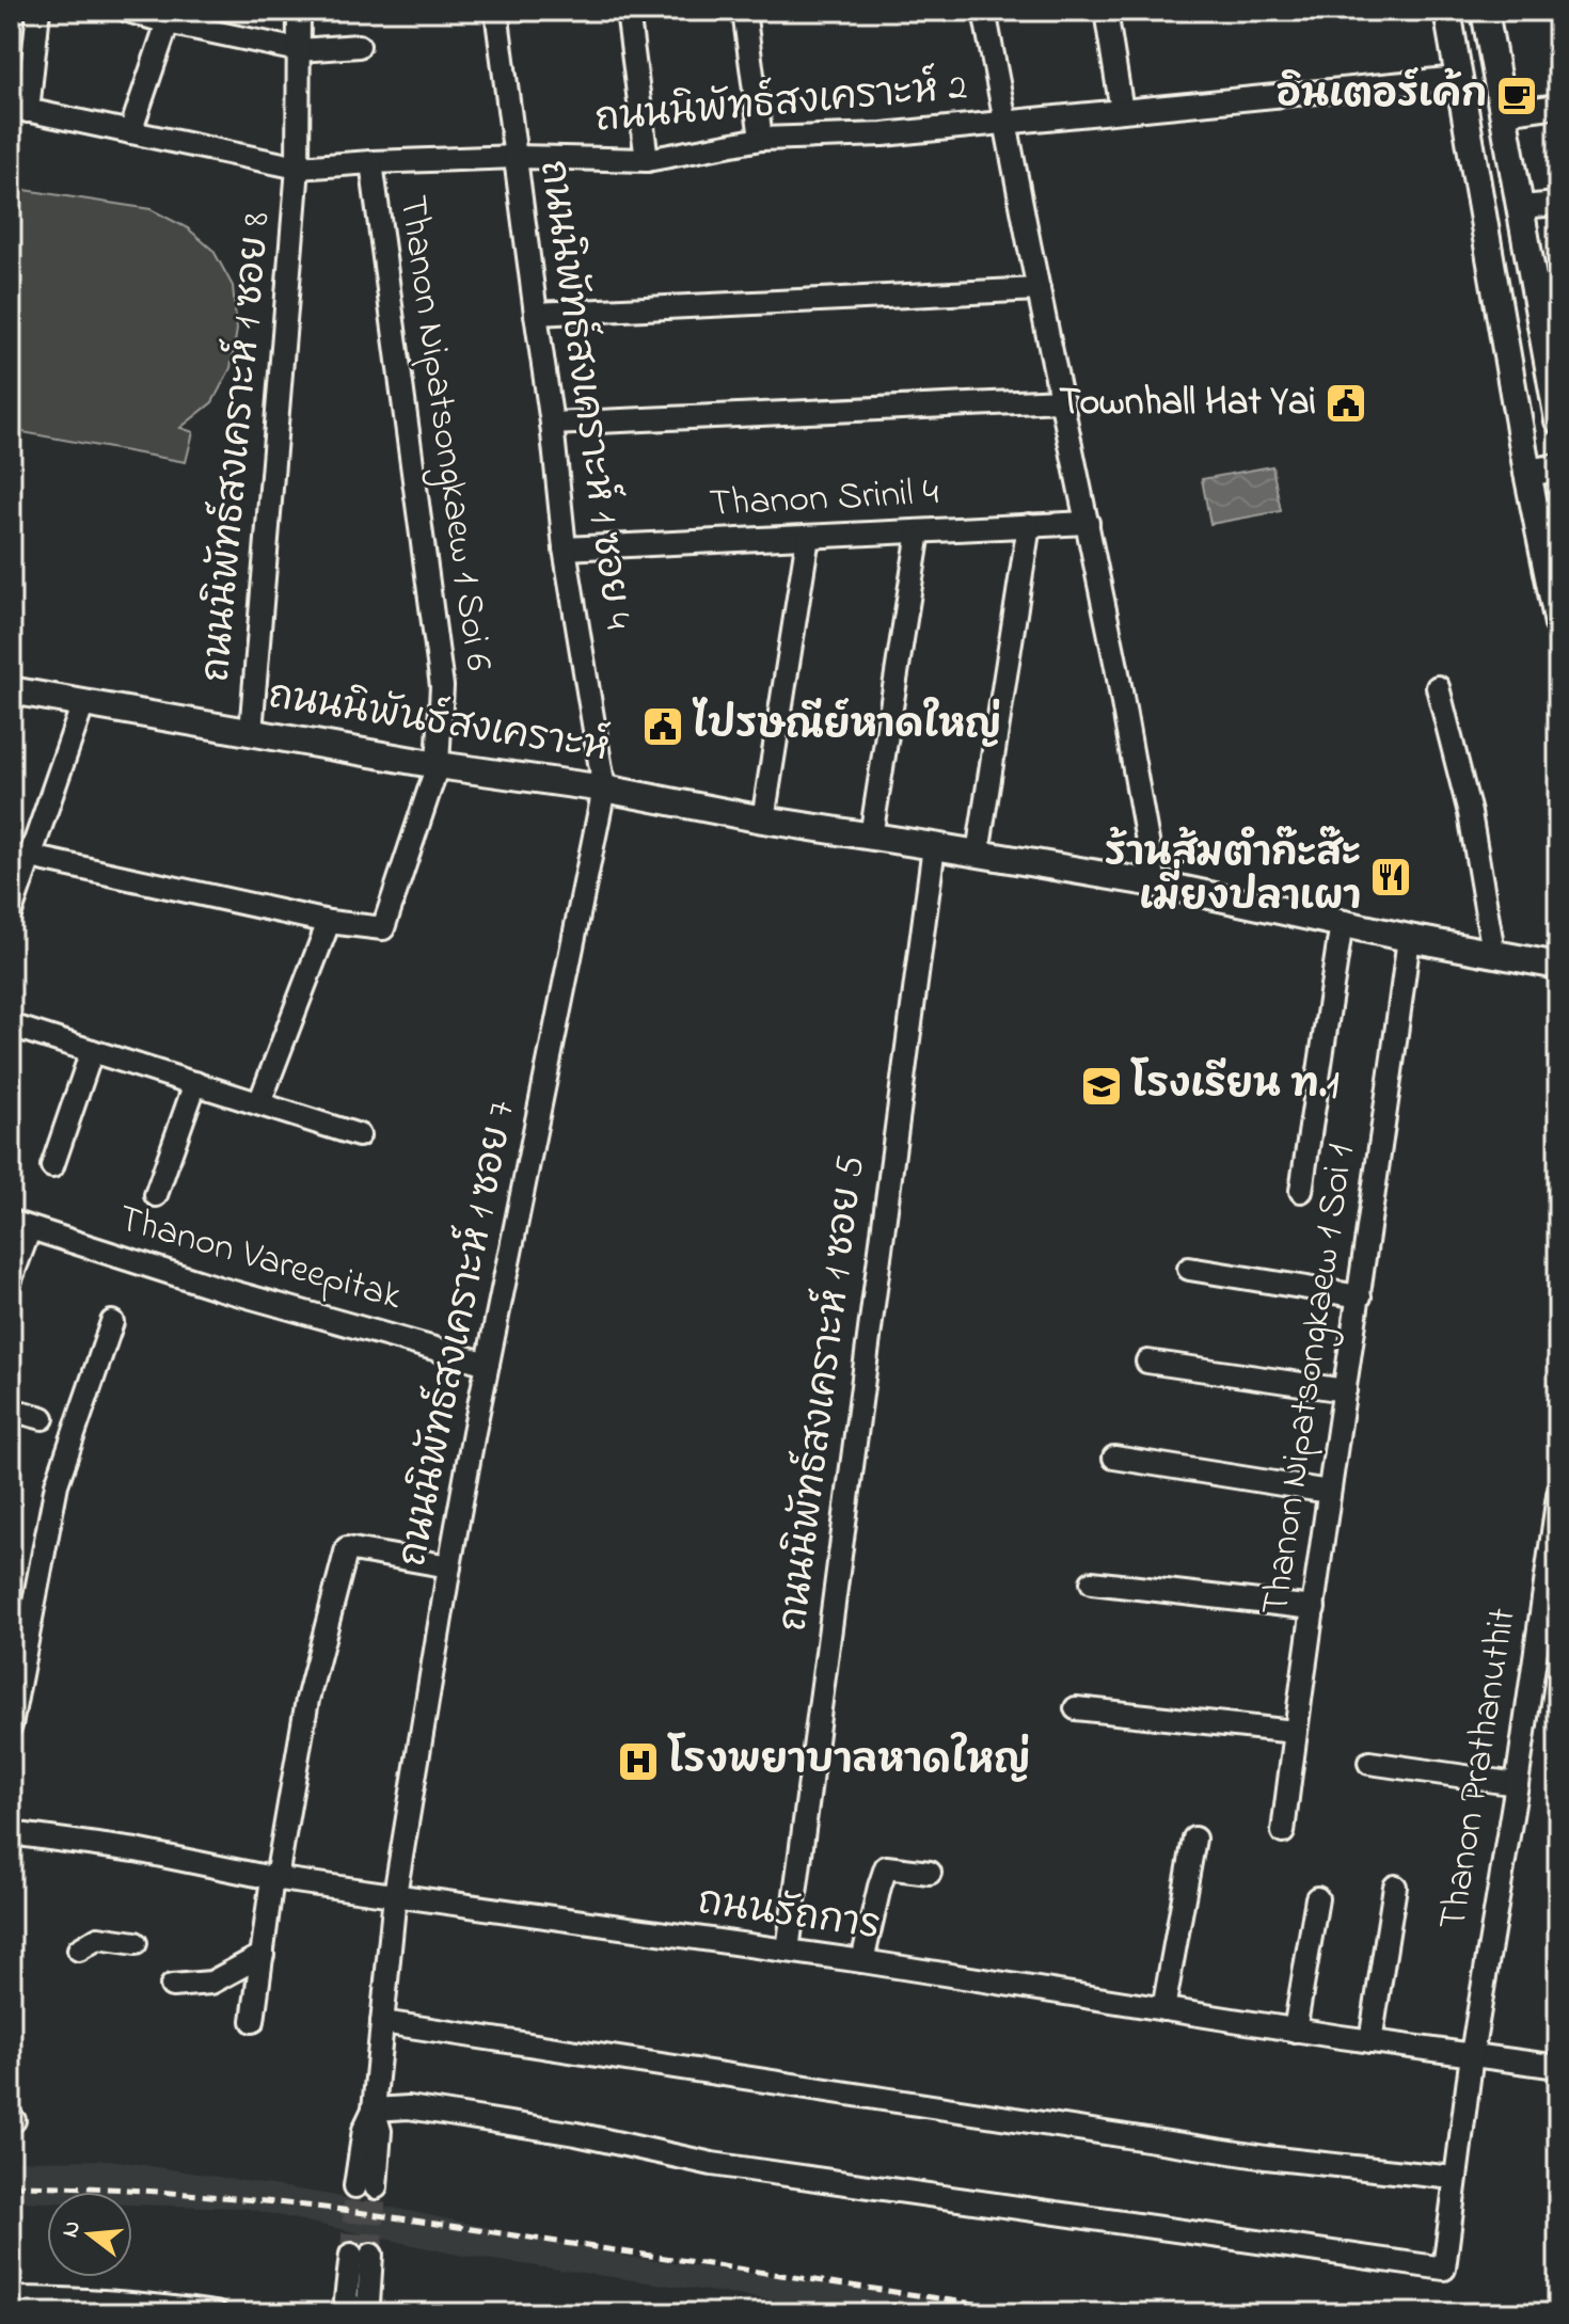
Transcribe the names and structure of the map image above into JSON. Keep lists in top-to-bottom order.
{
  "streets": {
    "main road": ["ถนนนิพันธ์สงเคราะห์"],
    "street": [
      "ถนนนิพัทธ์สงเคราะห์ 2",
      "ถนนนิพัทธ์สงเคราะห์ 1 ซอย 4",
      "Thanon Nipatsongkaew 1 Soi 6",
      "ถนนนิพัทธ์สงเคราะห์ 1 ซอย 8",
      "Thanon Srinil 4",
      "Thanon Vareepitak",
      "ถนนนิพัทธ์สงเคราะห์ 1 ซอย 7",
      "Thanon Nipatsongkaew 1 Soi 1",
      "ถนนนิพัทธ์สงเคราะห์ 1 ซอย 5",
      "Thanon Prathanuthit",
      "ถนนรัถการ"
    ]
  },
  "crossings": [
    ["ถนนนิพัทธ์สงเคราะห์ 2", "ถนนนิพัทธ์สงเคราะห์ 1 ซอย 4"],
    ["ถนนนิพัทธ์สงเคราะห์ 2", "Thanon Nipatsongkaew 1 Soi 6"],
    ["ถนนนิพัทธ์สงเคราะห์ 2", "ถนนนิพัทธ์สงเคราะห์ 1 ซอย 8"],
    ["ถนนนิพัทธ์สงเคราะห์ 1 ซอย 4", "Thanon Srinil 4"],
    ["ถนนนิพัทธ์สงเคราะห์ 1 ซอย 4", "ถนนนิพันธ์สงเคราะห์"],
    ["ถนนนิพัทธ์สงเคราะห์ 1 ซอย 4", "ถนนนิพัทธ์สงเคราะห์ 1 ซอย 7"],
    ["Thanon Nipatsongkaew 1 Soi 6", "ถนนนิพันธ์สงเคราะห์"],
    ["ถนนนิพัทธ์สงเคราะห์ 1 ซอย 8", "ถนนนิพันธ์สงเคราะห์"],
    ["ถนนนิพันธ์สงเคราะห์", "ถนนนิพัทธ์สงเคราะห์ 1 ซอย 7"],
    ["ถนนนิพันธ์สงเคราะห์", "Thanon Nipatsongkaew 1 Soi 1"],
    ["ถนนนิพันธ์สงเคราะห์", "ถนนนิพัทธ์สงเคราะห์ 1 ซอย 5"],
    ["Thanon Vareepitak", "ถนนนิพัทธ์สงเคราะห์ 1 ซอย 7"],
    ["ถนนนิพัทธ์สงเคราะห์ 1 ซอย 7", "Thanon Prathanuthit"],
    ["ถนนนิพัทธ์สงเคราะห์ 1 ซอย 7", "ถนนรัถการ"],
    ["ถนนนิพัทธ์สงเคราะห์ 1 ซอย 5", "ถนนรัถการ"],
    ["Thanon Prathanuthit", "ถนนรัถการ"]
  ],
  "places": {
    "cafe": ["อินเตอร์เค้ก"],
    "public building": ["Townhall Hat Yai", "ไปรษณีย์หาดใหญ่"],
    "restaurant": ["ร้านส้มตำก๊ะส๊ะ เมี่ยงปลาเผา"],
    "school or university": ["โรงเรียน ท.1"],
    "hospital": ["โรงพยาบาลหาดใหญ่"]
  },
  "north": "left"
}
